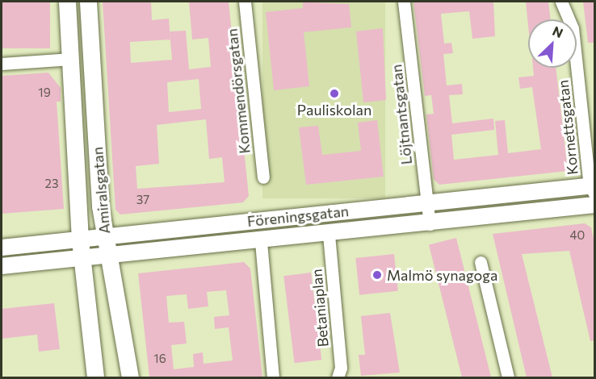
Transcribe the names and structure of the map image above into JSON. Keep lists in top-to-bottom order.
{
  "streets": {
    "main road": ["Amiralsgatan"],
    "street": [
      "Kommendörsgatan",
      "Löjtnantsgatan",
      "Kornettsgatan",
      "Föreningsgatan",
      "Betaniaplan"
    ]
  },
  "crossings": [
    ["Löjtnantsgatan", "Föreningsgatan"],
    ["Kornettsgatan", "Föreningsgatan"],
    ["Amiralsgatan", "Föreningsgatan"],
    ["Föreningsgatan", "Betaniaplan"]
  ],
  "places": ["Pauliskolan", "Malmö synagoga"],
  "house_numbers": [
    "19",
    "23",
    "37",
    "40",
    "16"
  ],
  "north": "top right"
}
